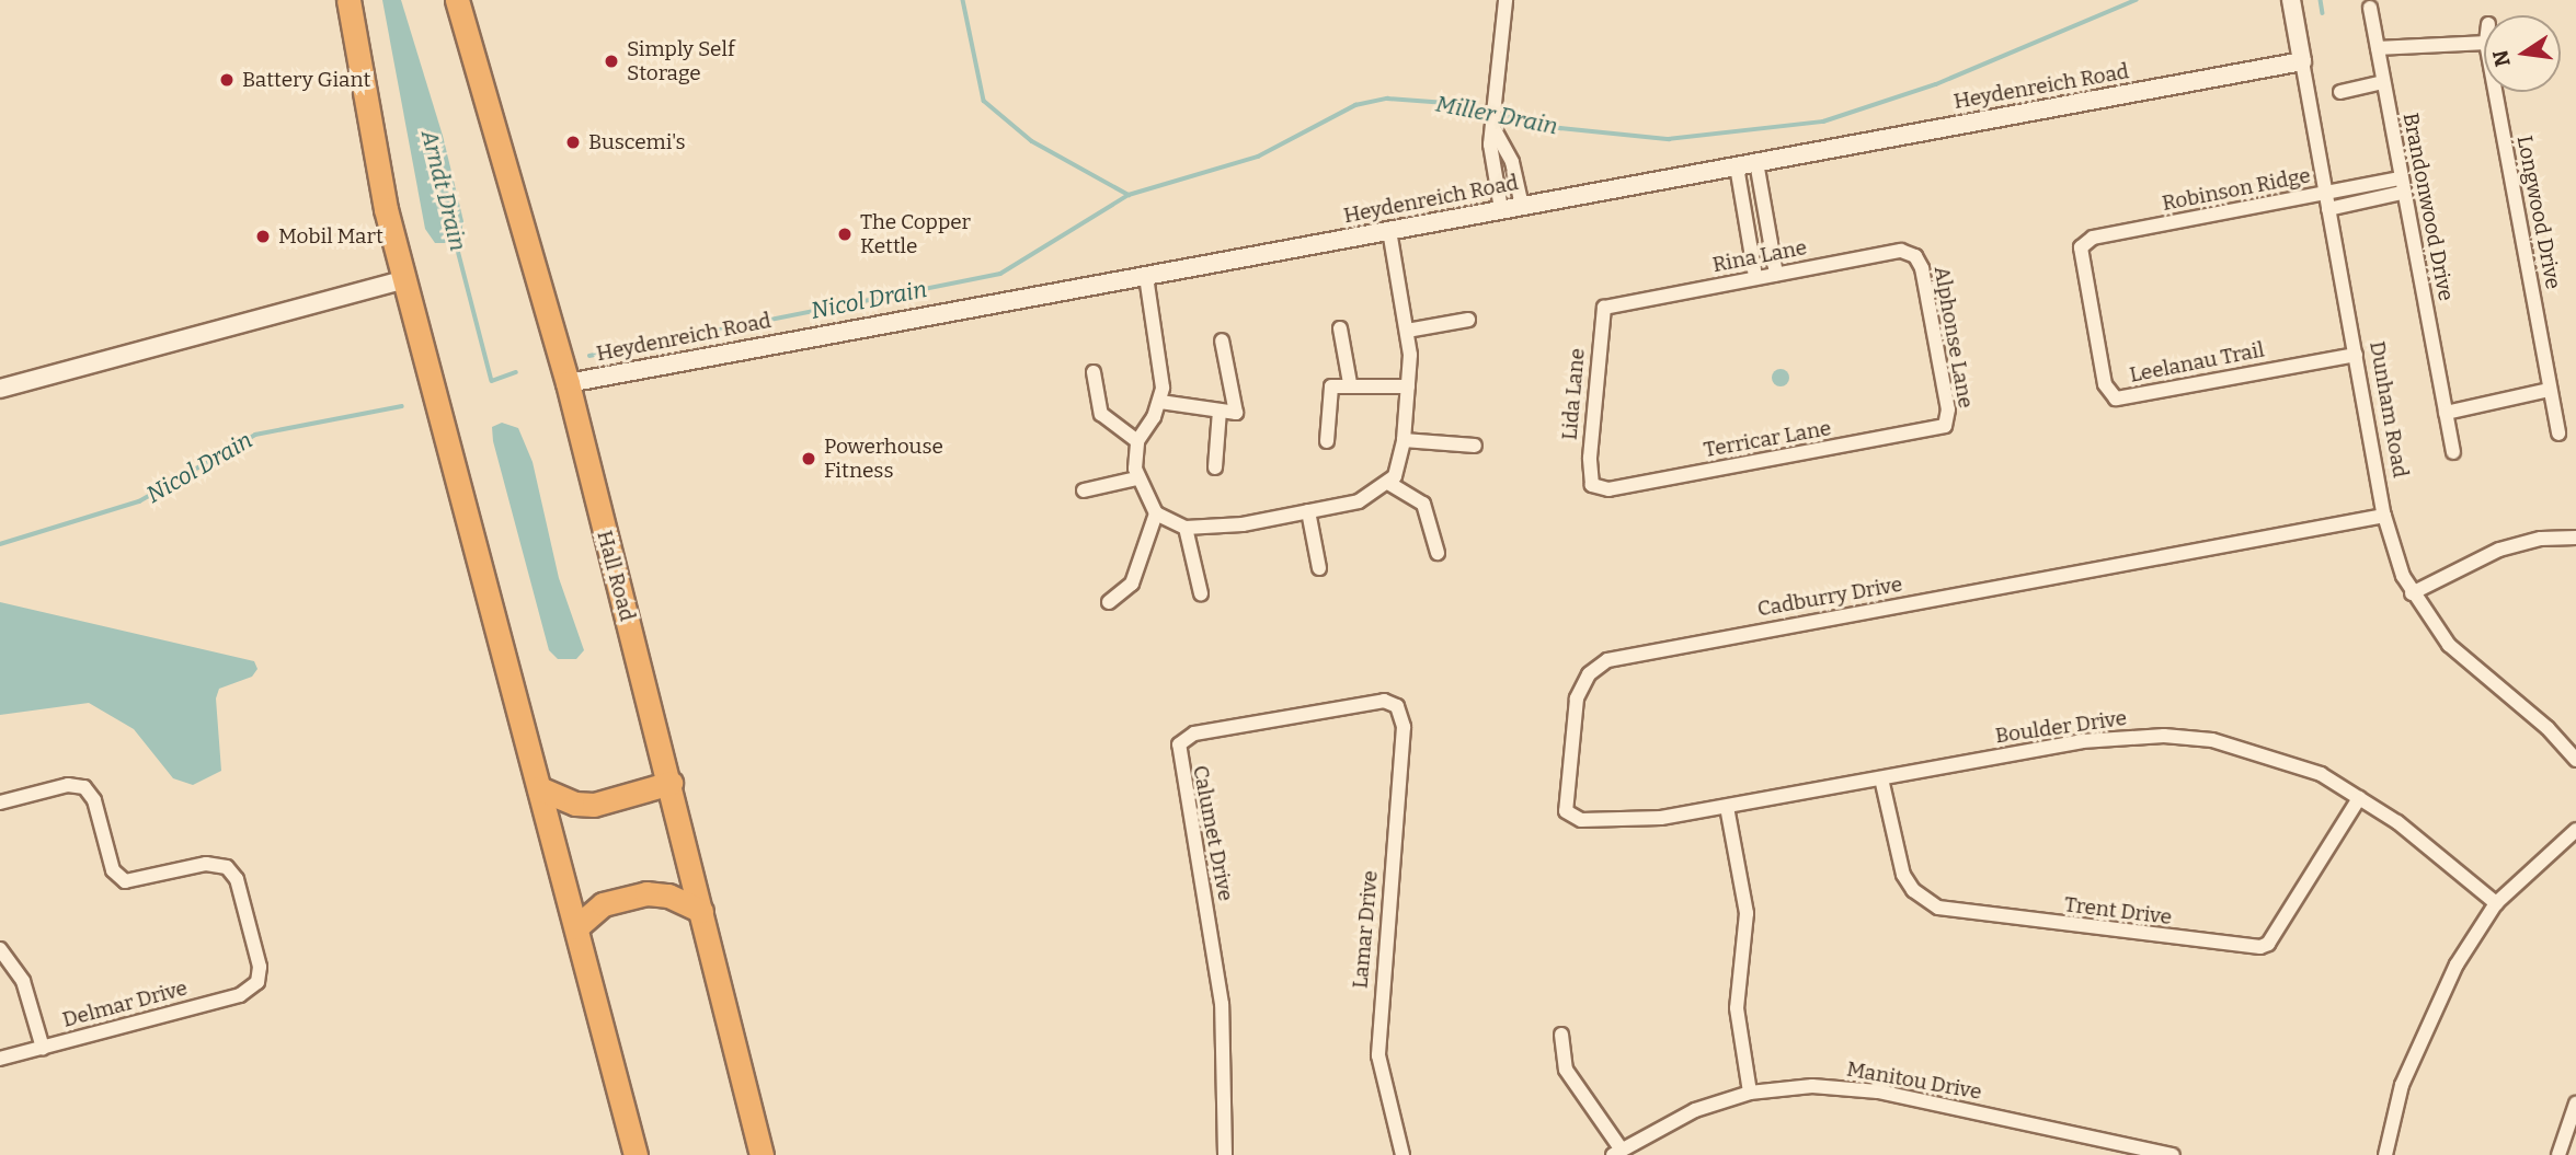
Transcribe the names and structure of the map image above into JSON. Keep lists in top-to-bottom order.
{
  "streets": {
    "highway": ["Hall Road"],
    "street": [
      "Heydenreich Road",
      "Robinson Ridge",
      "Brandonwood Drive",
      "Longwood Drive",
      "Rina Lane",
      "Alphonse Lane",
      "Leelanau Trail",
      "Lida Lane",
      "Dunham Road",
      "Terricar Lane",
      "Cadburry Drive",
      "Boulder Drive",
      "Calumet Drive",
      "Trent Drive",
      "Lamar Drive",
      "Delmar Drive",
      "Manitou Drive"
    ]
  },
  "crossings": [
    ["Heydenreich Road", "Dunham Road"],
    ["Heydenreich Road", "Hall Road"],
    ["Robinson Ridge", "Brandonwood Drive"],
    ["Robinson Ridge", "Leelanau Trail"],
    ["Robinson Ridge", "Dunham Road"],
    ["Rina Lane", "Alphonse Lane"],
    ["Rina Lane", "Lida Lane"],
    ["Alphonse Lane", "Terricar Lane"],
    ["Leelanau Trail", "Dunham Road"],
    ["Lida Lane", "Terricar Lane"],
    ["Dunham Road", "Cadburry Drive"],
    ["Cadburry Drive", "Boulder Drive"],
    ["Boulder Drive", "Trent Drive"],
    ["Calumet Drive", "Lamar Drive"]
  ],
  "water": ["Miller Drain", "Arndt Drain", "Nicol Drain"],
  "places": [
    "Simply Self Storage",
    "Battery Giant",
    "Buscemi's",
    "The Copper Kettle",
    "Mobil Mart",
    "Powerhouse Fitness"
  ],
  "north": "left"
}
